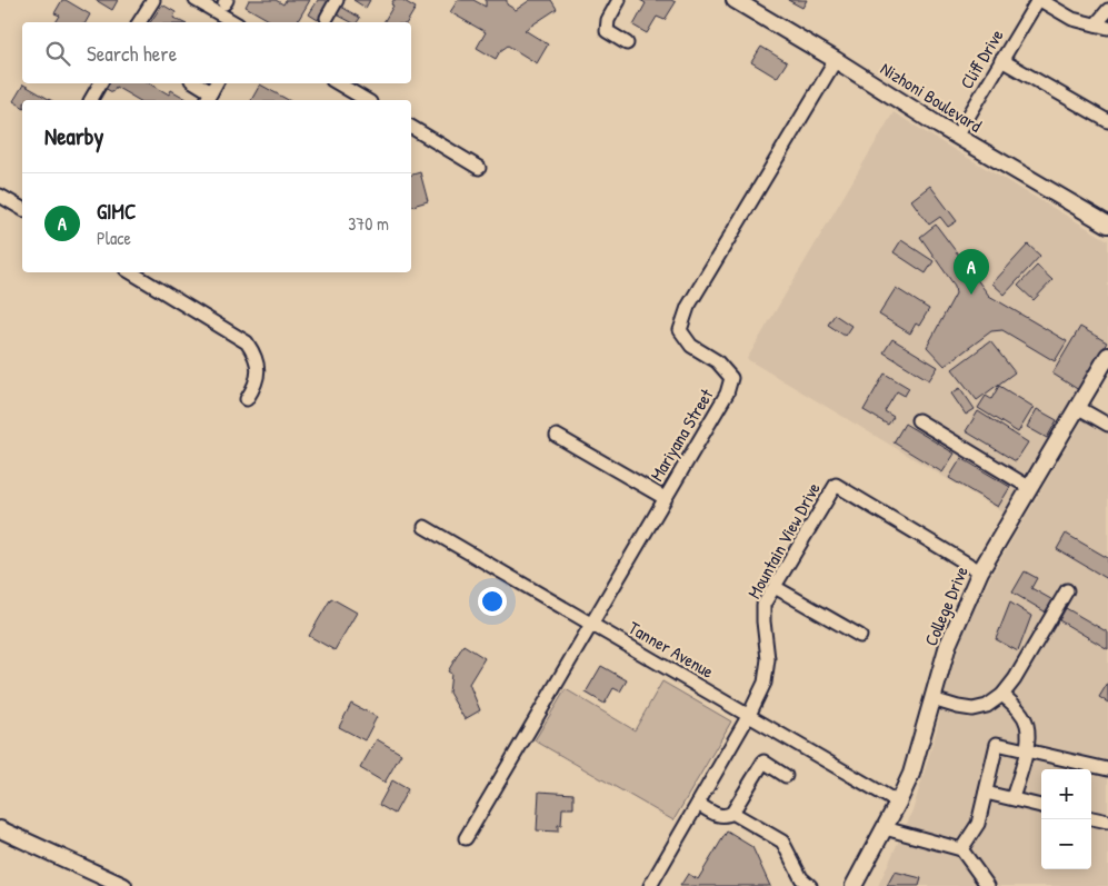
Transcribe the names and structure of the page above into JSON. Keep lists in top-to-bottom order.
{
  "streets": {
    "main road": ["Nizhoni Boulevard", "College Drive"],
    "street": [
      "Cliff Drive",
      "Mariyana Street",
      "Mountain View Drive",
      "Tanner Avenue"
    ]
  },
  "crossings": [
    ["Cliff Drive", "Nizhoni Boulevard"],
    ["Nizhoni Boulevard", "Mariyana Street"],
    ["Mariyana Street", "Tanner Avenue"],
    ["Mountain View Drive", "College Drive"],
    ["Mountain View Drive", "Tanner Avenue"],
    ["College Drive", "Tanner Avenue"]
  ],
  "page": {
    "search": "Search here",
    "heading": "Nearby",
    "list": [
      {
        "mark": "A",
        "name": "GIMC",
        "note": "Place",
        "value": "370 m"
      }
    ],
    "pins": "A",
    "map_buttons": ["+", "−"]
  }
}
